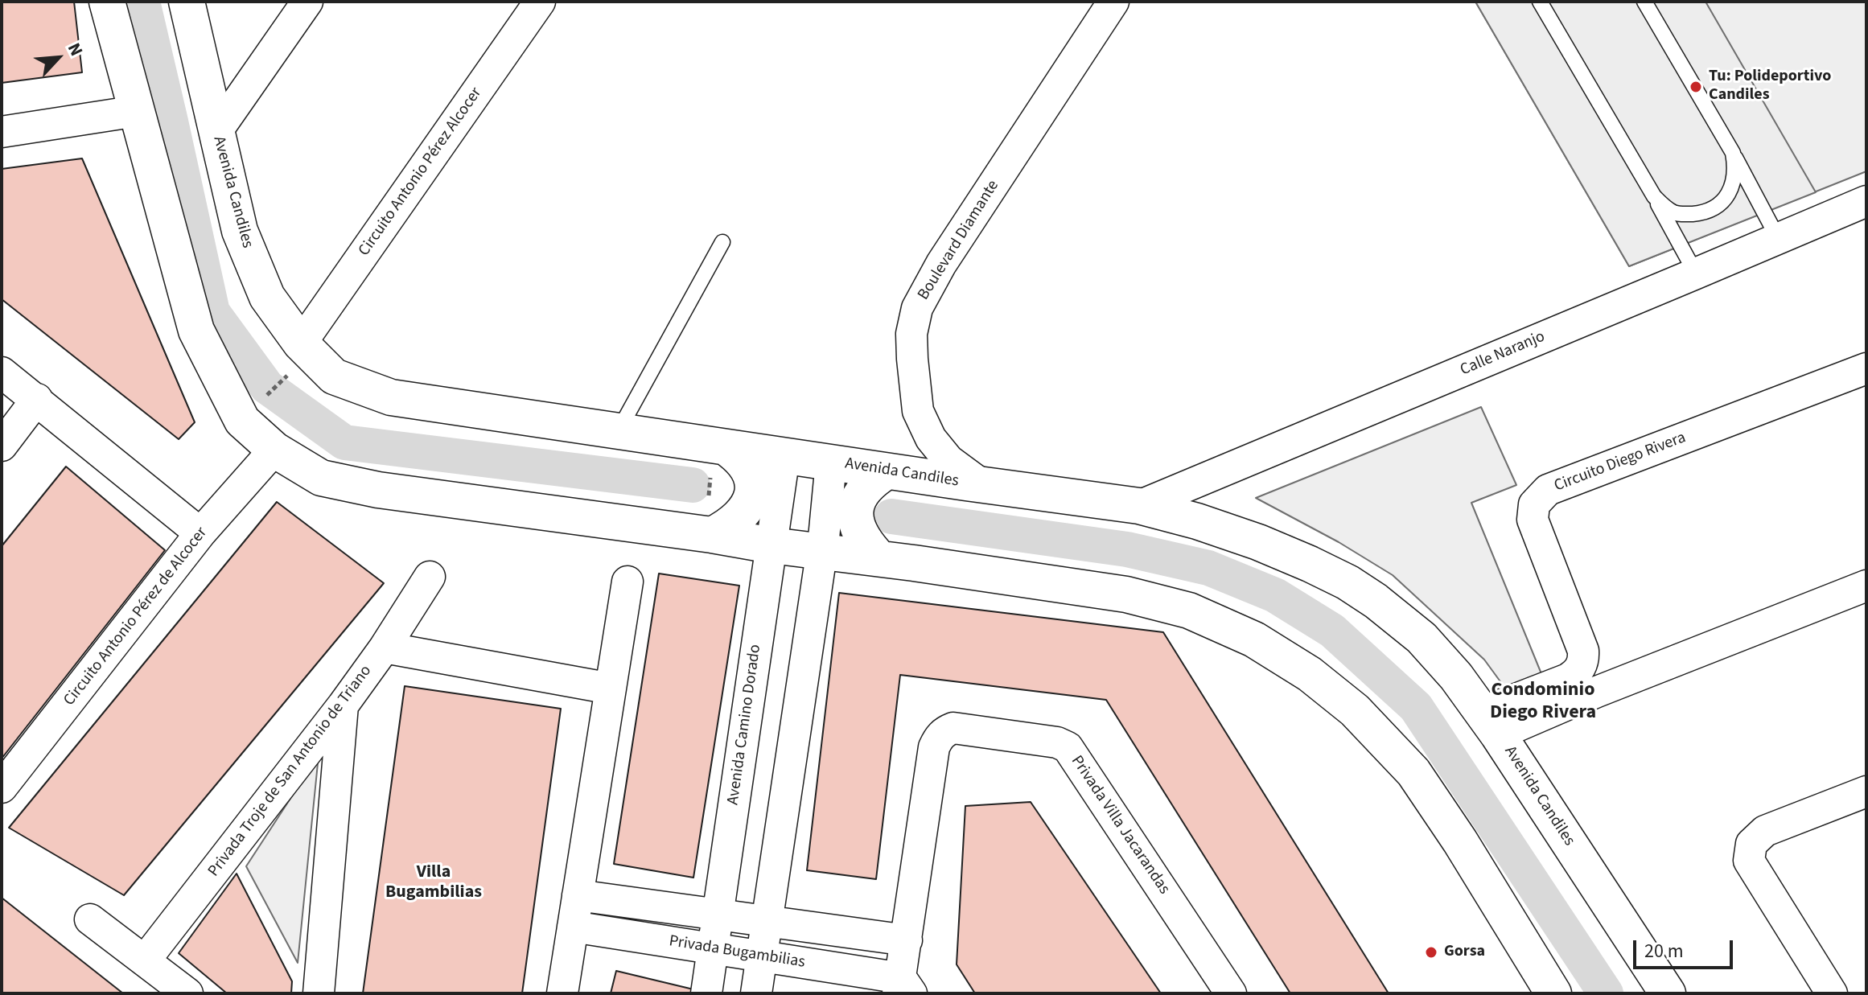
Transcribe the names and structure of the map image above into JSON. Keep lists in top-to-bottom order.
{
  "streets": {
    "main road": ["Avenida Candiles"],
    "street": [
      "Circuito Antonio Pérez Alcocer",
      "Boulevard Diamante",
      "Calle Naranjo",
      "Circuito Diego Rivera",
      "Circuito Antonio Pérez de Alcocer",
      "Avenida Camino Dorado",
      "Privada Troje de San Antonio de Triano",
      "Privada Villa Jacarandas",
      "Privada Bugambilias"
    ]
  },
  "crossings": [
    ["Circuito Antonio Pérez Alcocer", "Avenida Candiles"],
    ["Avenida Candiles", "Boulevard Diamante"],
    ["Avenida Candiles", "Calle Naranjo"],
    ["Avenida Candiles", "Circuito Diego Rivera"],
    ["Avenida Candiles", "Avenida Camino Dorado"],
    ["Avenida Camino Dorado", "Privada Bugambilias"],
    ["Privada Villa Jacarandas", "Privada Bugambilias"]
  ],
  "districts": ["Condominio Diego Rivera", "Villa Bugambilias"],
  "places": ["Tu: Polideportivo Candiles", "Gorsa"],
  "scale_bar": "20 m",
  "north": "top right"
}
